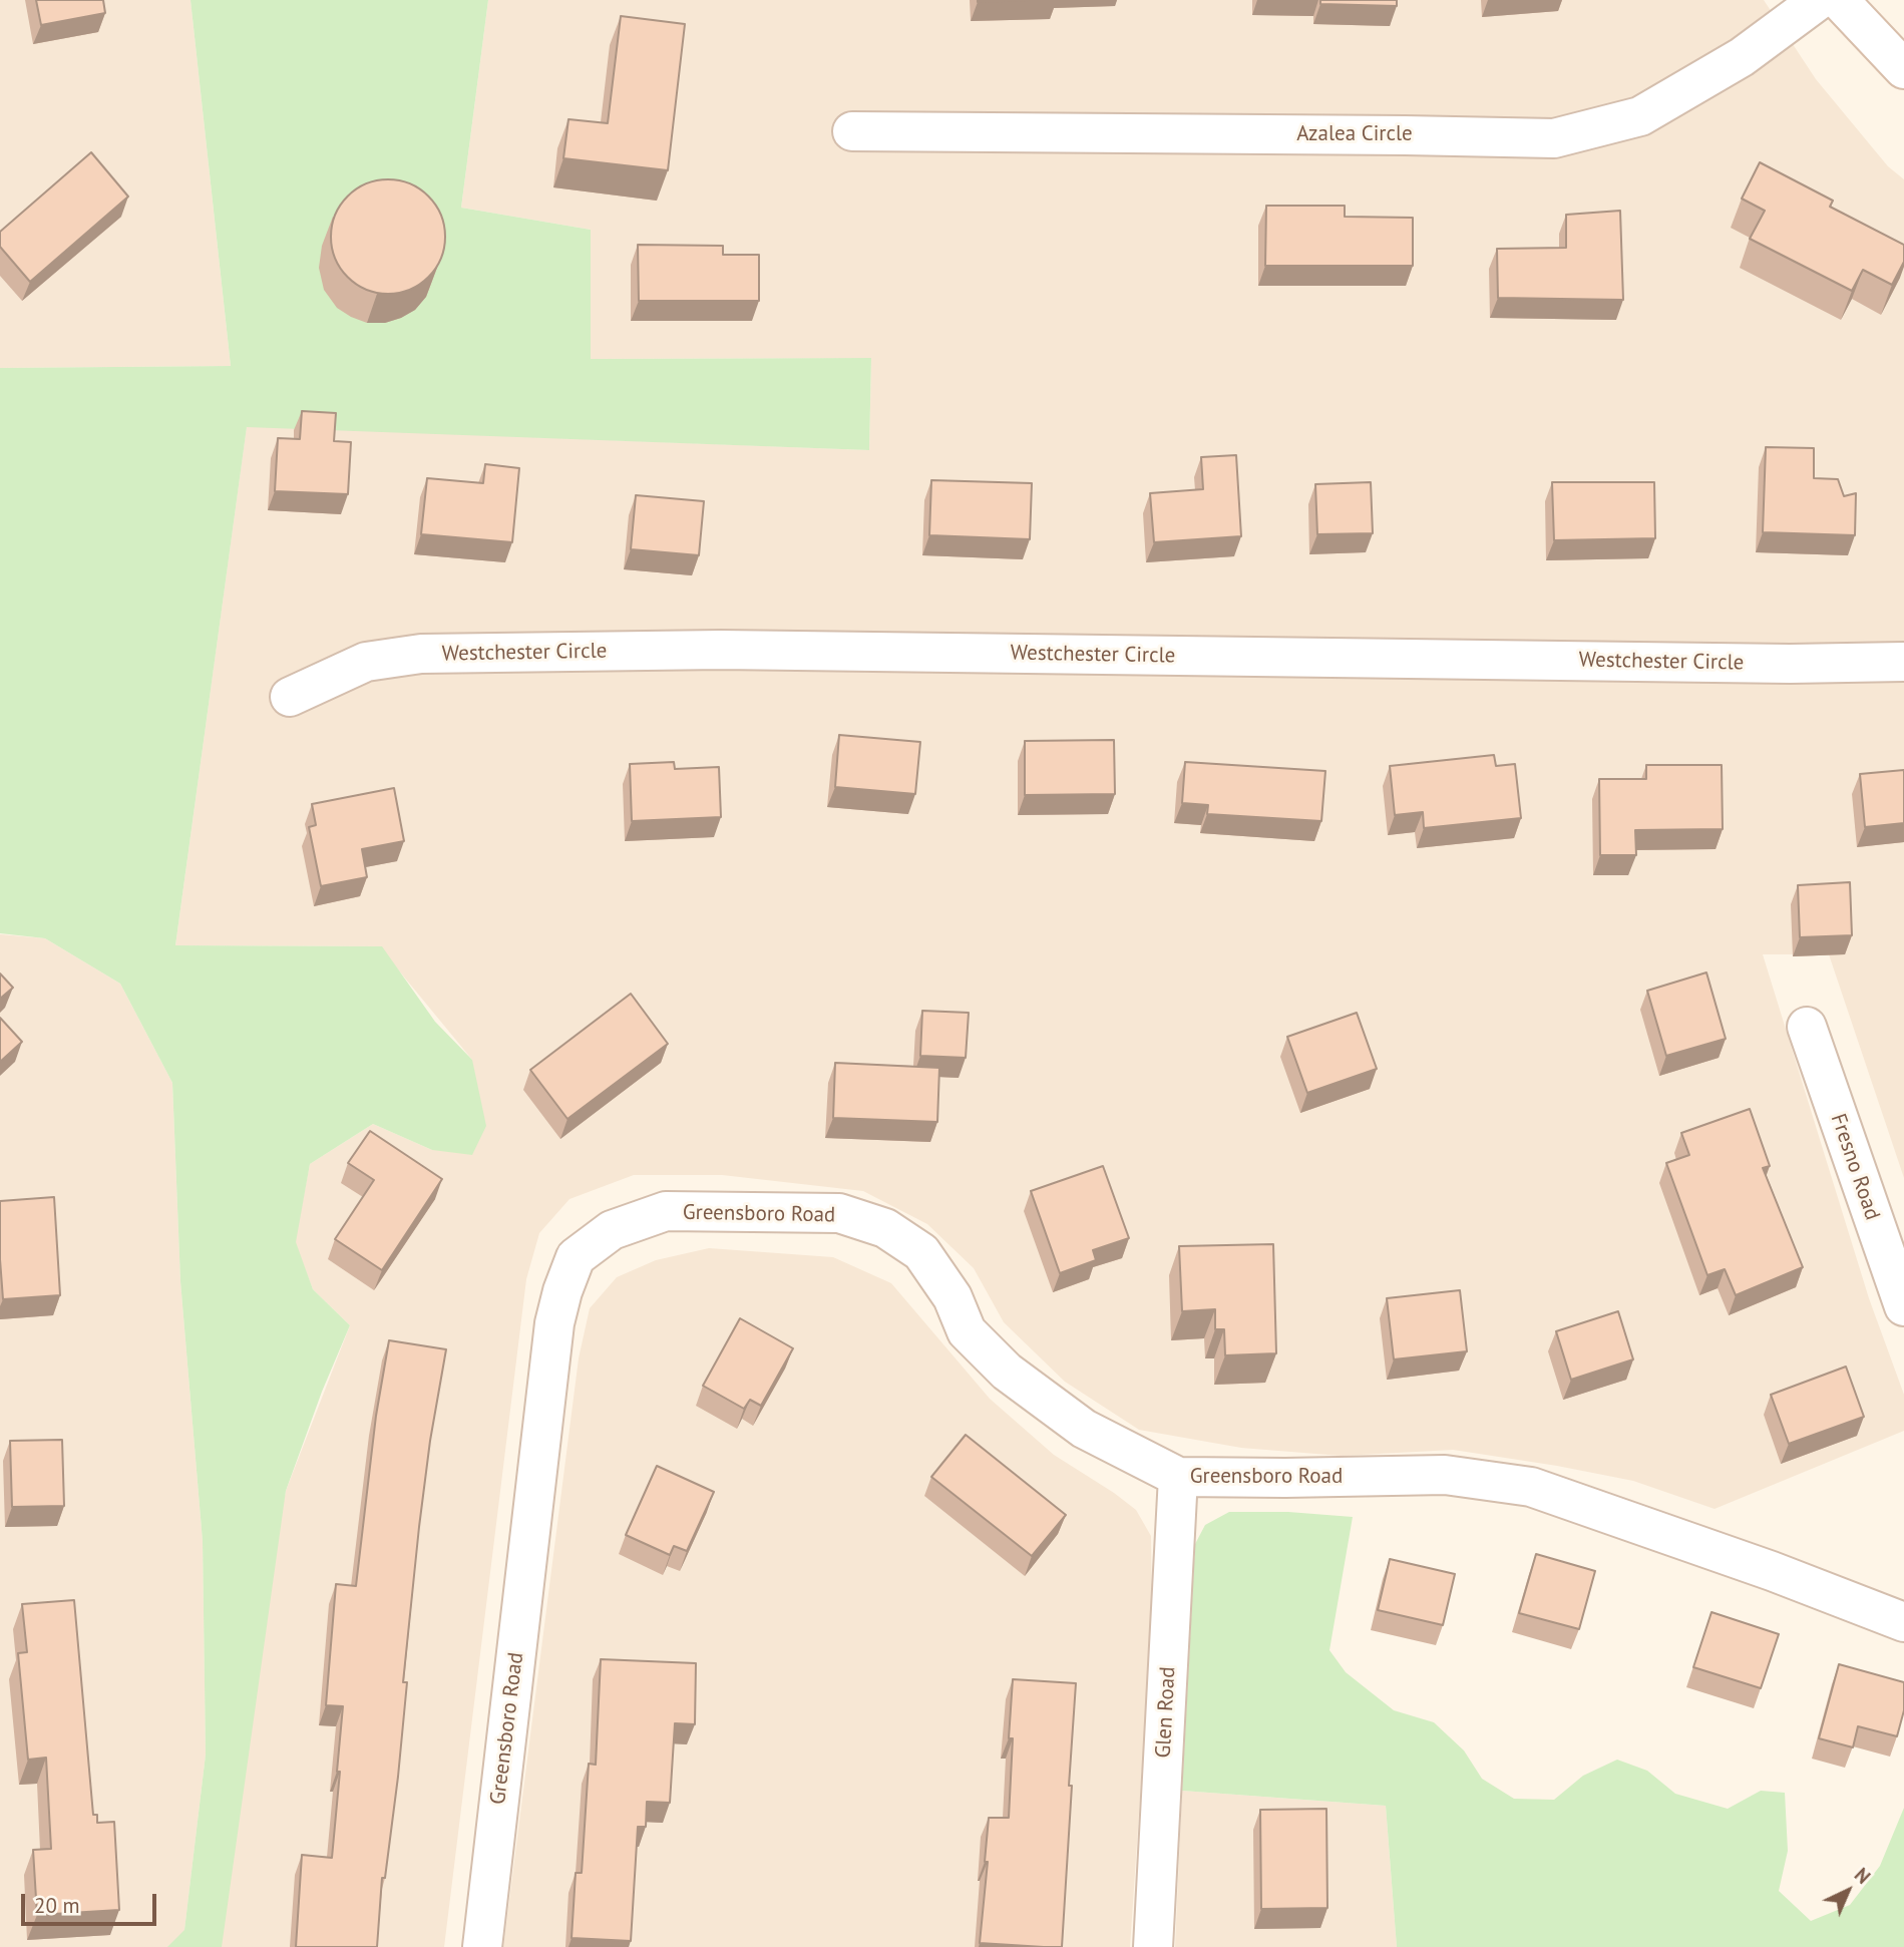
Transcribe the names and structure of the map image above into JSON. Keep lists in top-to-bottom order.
{
  "streets": {
    "street": [
      "Azalea Circle",
      "Westchester Circle",
      "Fresno Road",
      "Greensboro Road",
      "Glen Road"
    ]
  },
  "crossings": [
    ["Greensboro Road", "Glen Road"]
  ],
  "scale_bar": "20 m",
  "north": "top right"
}
